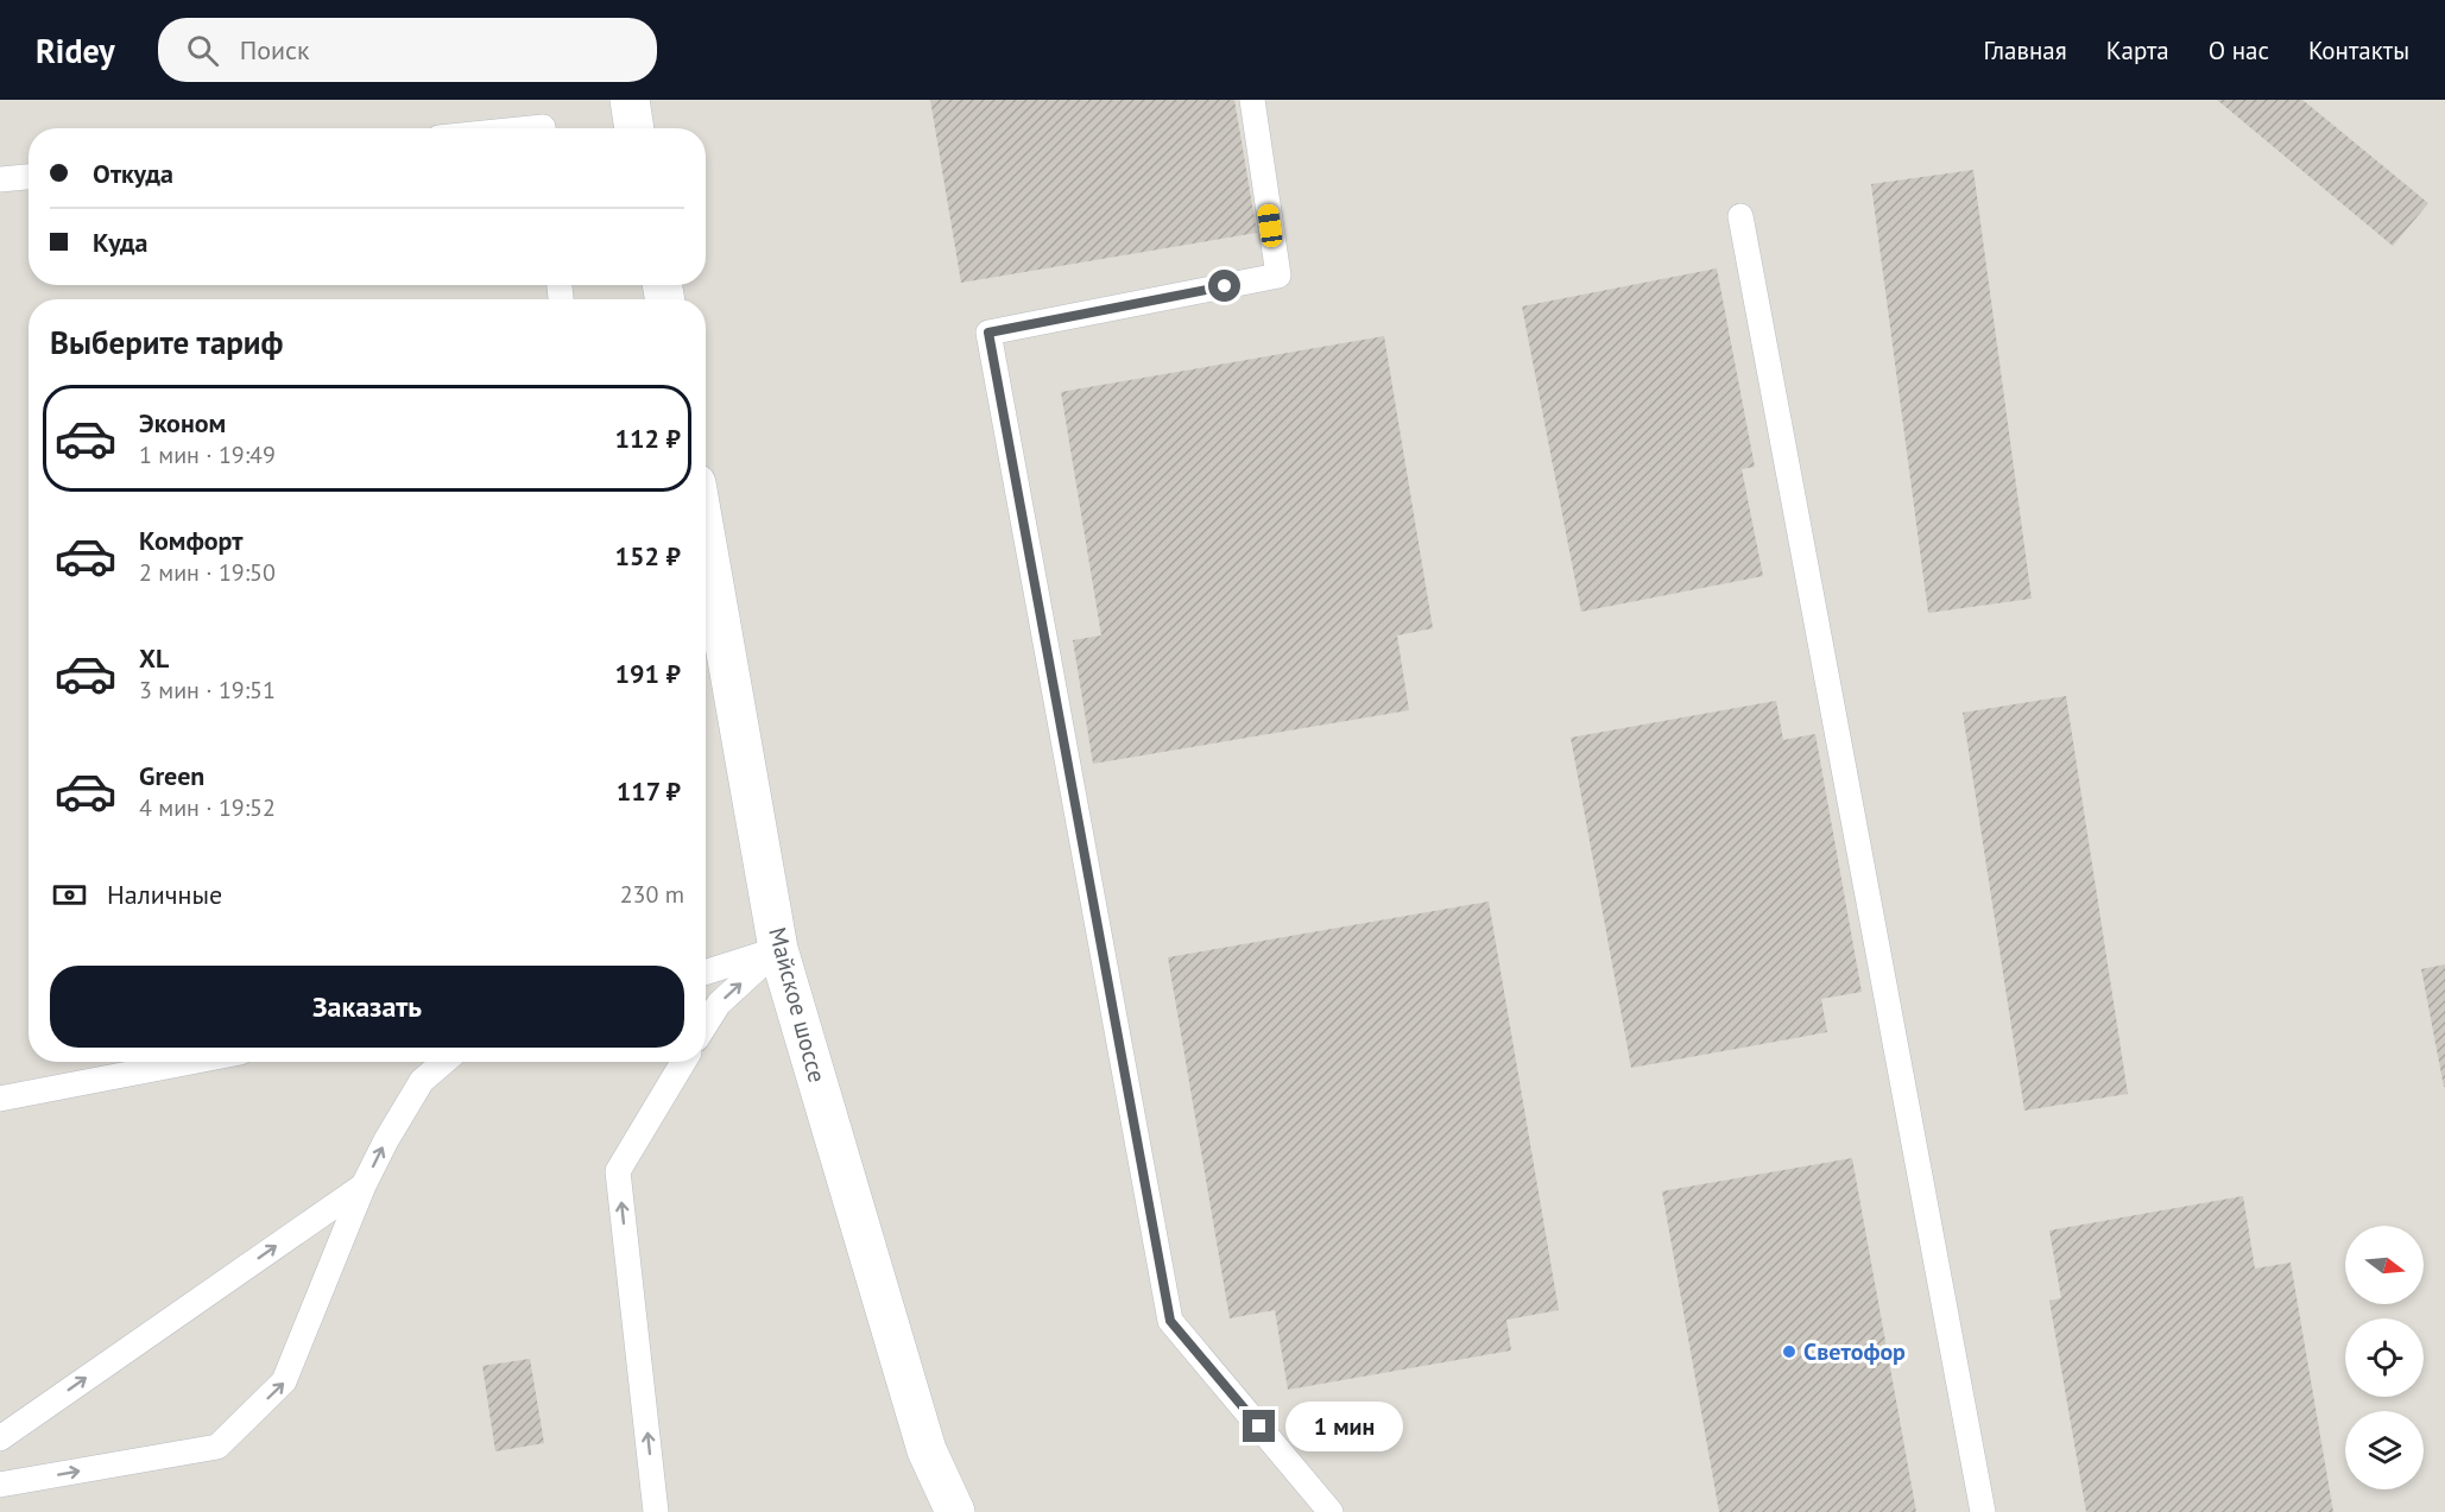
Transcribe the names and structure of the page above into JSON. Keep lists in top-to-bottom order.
{
  "streets": {
    "street": ["Майское шоссе"]
  },
  "places": ["Светофор"],
  "north": "right",
  "page": {
    "header": "Ridey",
    "search": "Поиск",
    "nav": [
      "Главная",
      "Карта",
      "О нас",
      "Контакты"
    ],
    "banner": ["Откуда", "Куда"],
    "heading": "Выберите тариф",
    "list": [
      {
        "name": "Эконом",
        "note": "1 мин · 19:49",
        "value": "112 ₽"
      },
      {
        "name": "Комфорт",
        "note": "2 мин · 19:50",
        "value": "152 ₽"
      },
      {
        "name": "XL",
        "note": "3 мин · 19:51",
        "value": "191 ₽"
      },
      {
        "name": "Green",
        "note": "4 мин · 19:52",
        "value": "117 ₽"
      }
    ],
    "pay": ["Наличные", "230 m"],
    "buttons": "Заказать",
    "bubble": "1 мин"
  }
}
